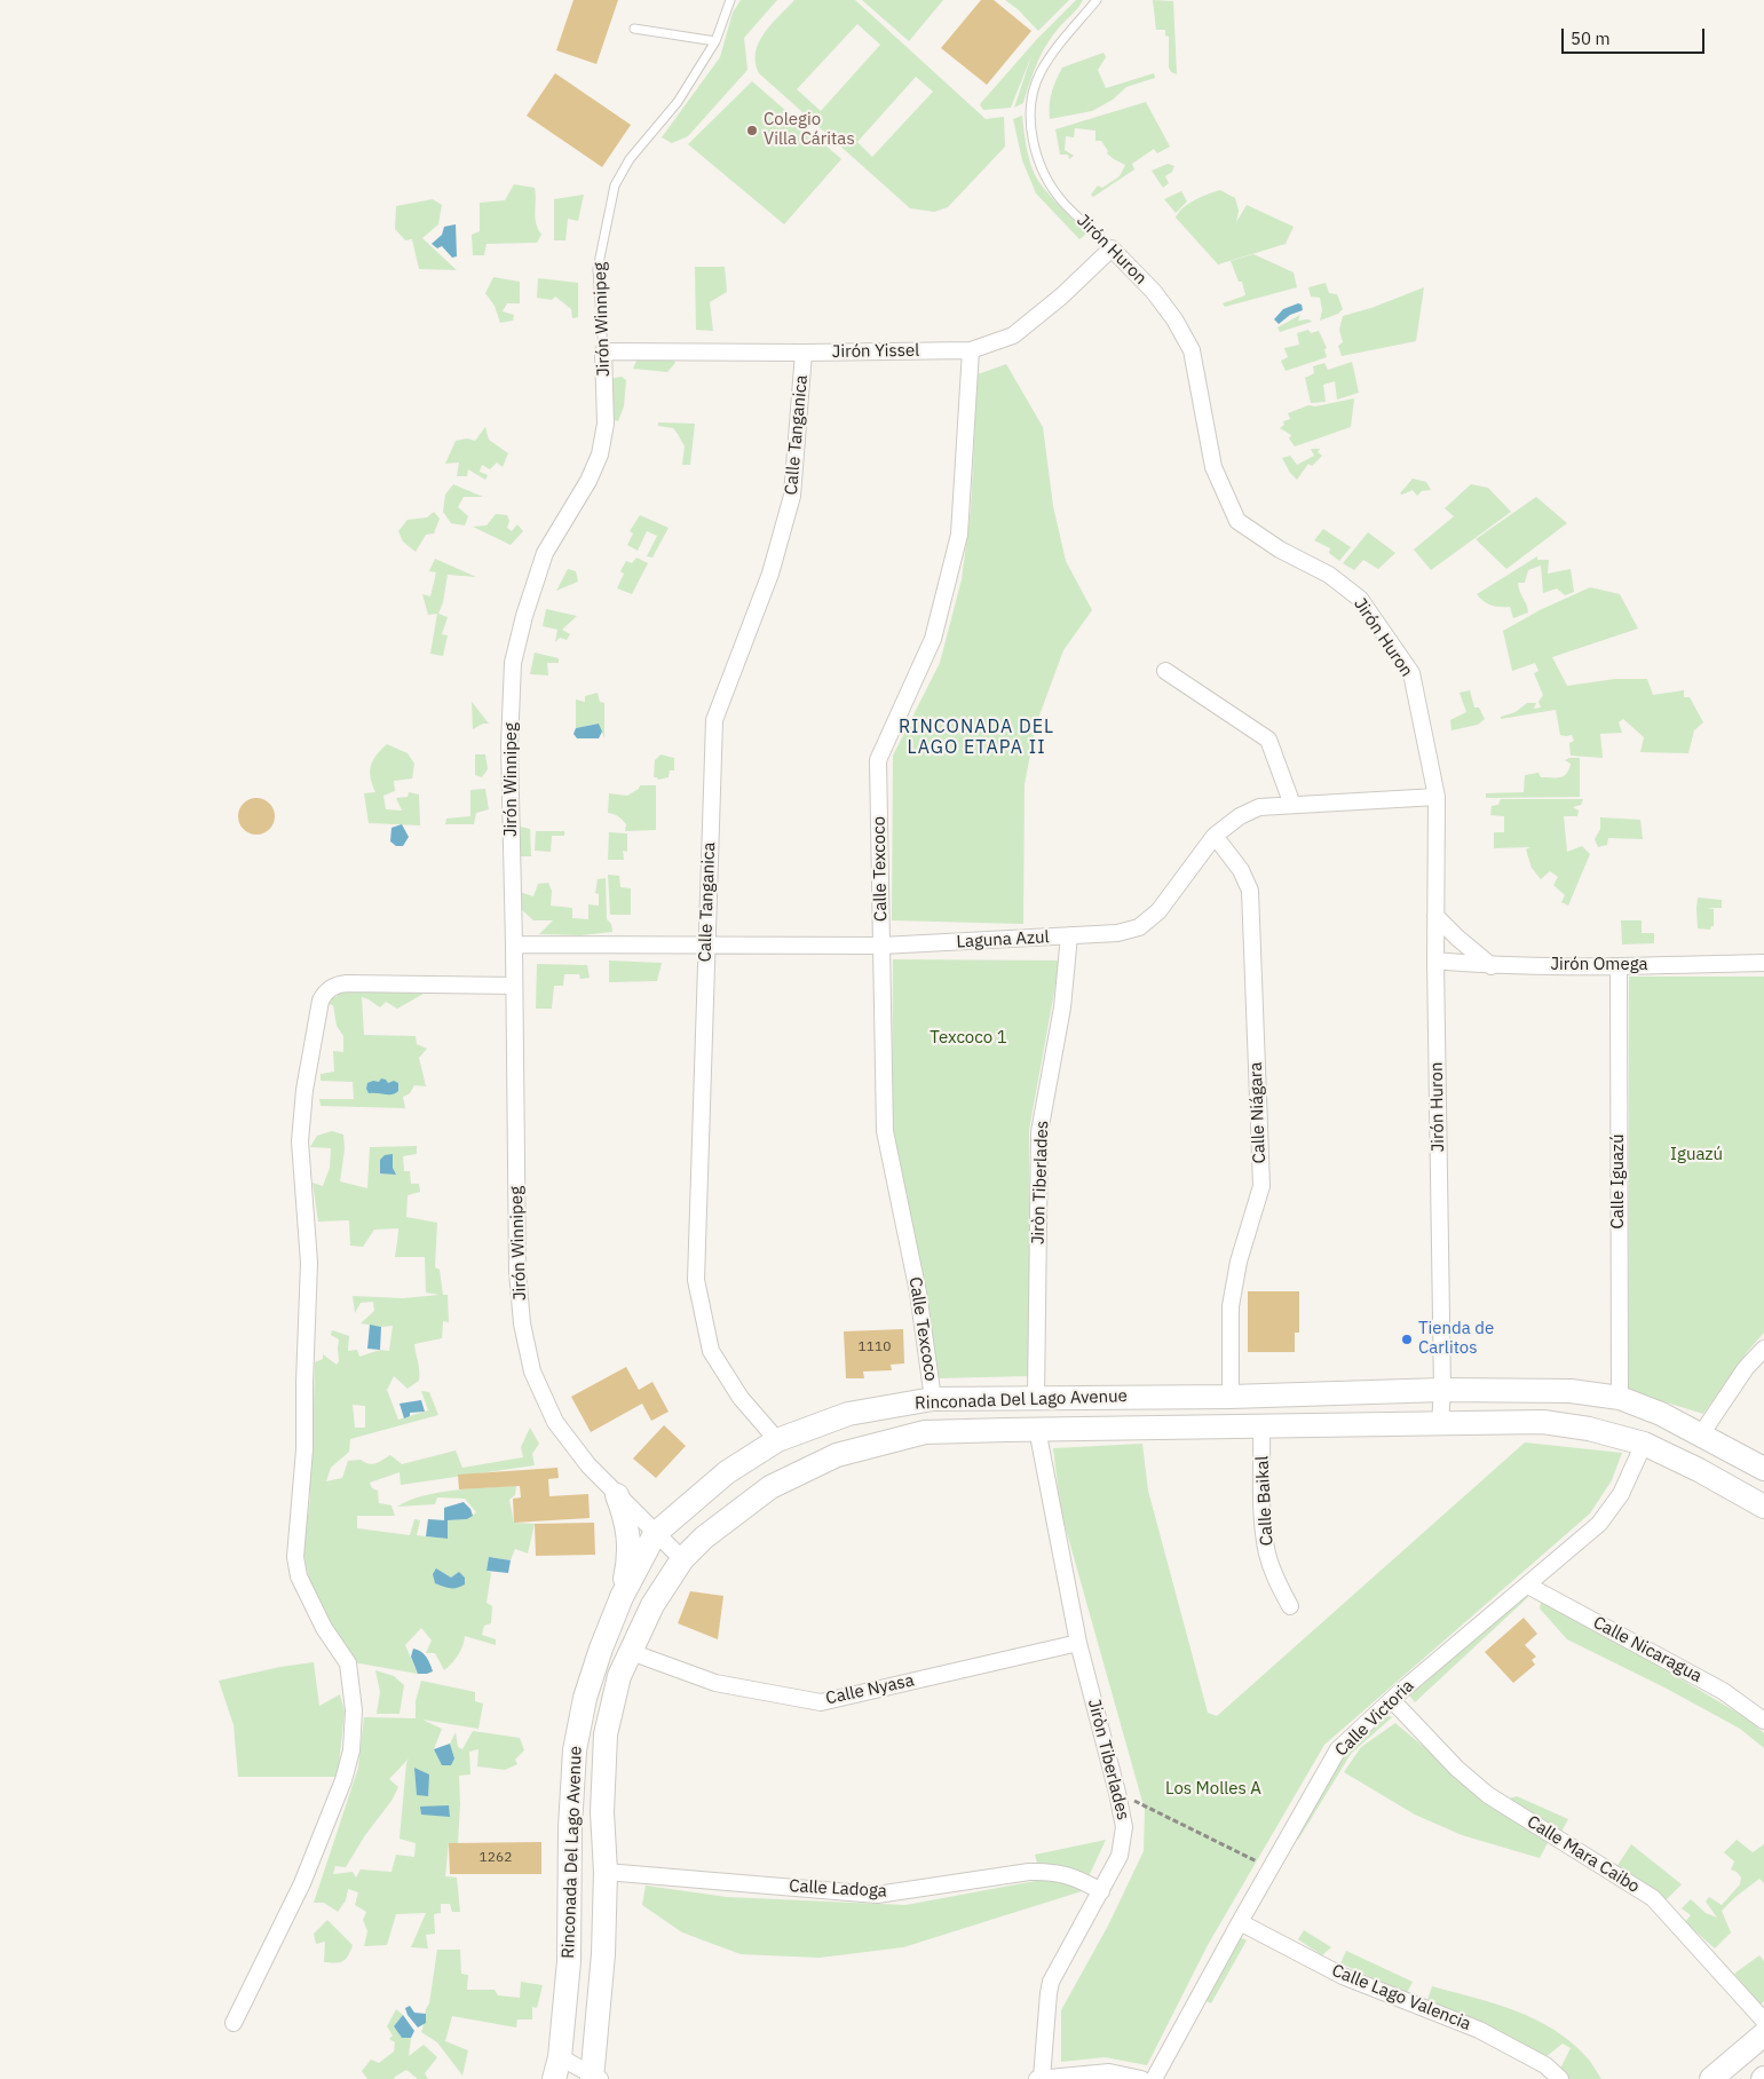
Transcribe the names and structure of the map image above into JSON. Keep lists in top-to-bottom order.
{
  "streets": {
    "street": [
      "Jirón Huron",
      "Jirón Winnipeg",
      "Jirón Yissel",
      "Calle Tanganica",
      "Calle Texcoco",
      "Laguna Azul",
      "Jirón Omega",
      "Calle Niágara",
      "Calle Iguazú",
      "Jiròn Tiberlades",
      "Rinconada Del Lago Avenue",
      "Calle Baikal",
      "Calle Nicaragua",
      "Calle Nyasa",
      "Calle Victoria",
      "Calle Mara Caibo",
      "Calle Ladoga",
      "Calle Lago Valencia"
    ]
  },
  "crossings": [
    ["Jirón Huron", "Jirón Yissel"],
    ["Jirón Huron", "Laguna Azul"],
    ["Jirón Huron", "Jirón Omega"],
    ["Jirón Huron", "Rinconada Del Lago Avenue"],
    ["Jirón Winnipeg", "Jirón Yissel"],
    ["Jirón Winnipeg", "Laguna Azul"],
    ["Jirón Winnipeg", "Rinconada Del Lago Avenue"],
    ["Jirón Yissel", "Calle Tanganica"],
    ["Jirón Yissel", "Calle Texcoco"],
    ["Calle Tanganica", "Laguna Azul"],
    ["Calle Tanganica", "Rinconada Del Lago Avenue"],
    ["Calle Texcoco", "Laguna Azul"],
    ["Calle Texcoco", "Rinconada Del Lago Avenue"],
    ["Laguna Azul", "Calle Niágara"],
    ["Laguna Azul", "Jiròn Tiberlades"],
    ["Jirón Omega", "Calle Iguazú"],
    ["Calle Niágara", "Rinconada Del Lago Avenue"],
    ["Calle Iguazú", "Rinconada Del Lago Avenue"],
    ["Jiròn Tiberlades", "Rinconada Del Lago Avenue"],
    ["Jiròn Tiberlades", "Calle Nyasa"],
    ["Jiròn Tiberlades", "Calle Ladoga"],
    ["Rinconada Del Lago Avenue", "Calle Baikal"],
    ["Rinconada Del Lago Avenue", "Calle Nyasa"],
    ["Rinconada Del Lago Avenue", "Calle Victoria"],
    ["Rinconada Del Lago Avenue", "Calle Ladoga"],
    ["Calle Nicaragua", "Calle Victoria"],
    ["Calle Victoria", "Calle Mara Caibo"],
    ["Calle Victoria", "Calle Lago Valencia"]
  ],
  "districts": ["RINCONADA DEL LAGO ETAPA II"],
  "parks": ["Texcoco 1", "Iguazú", "Los Molles A"],
  "places": ["Colegio Villa Cáritas", "Tienda de Carlitos"],
  "house_numbers": ["1110", "1262"],
  "scale_bar": "50 m"
}
